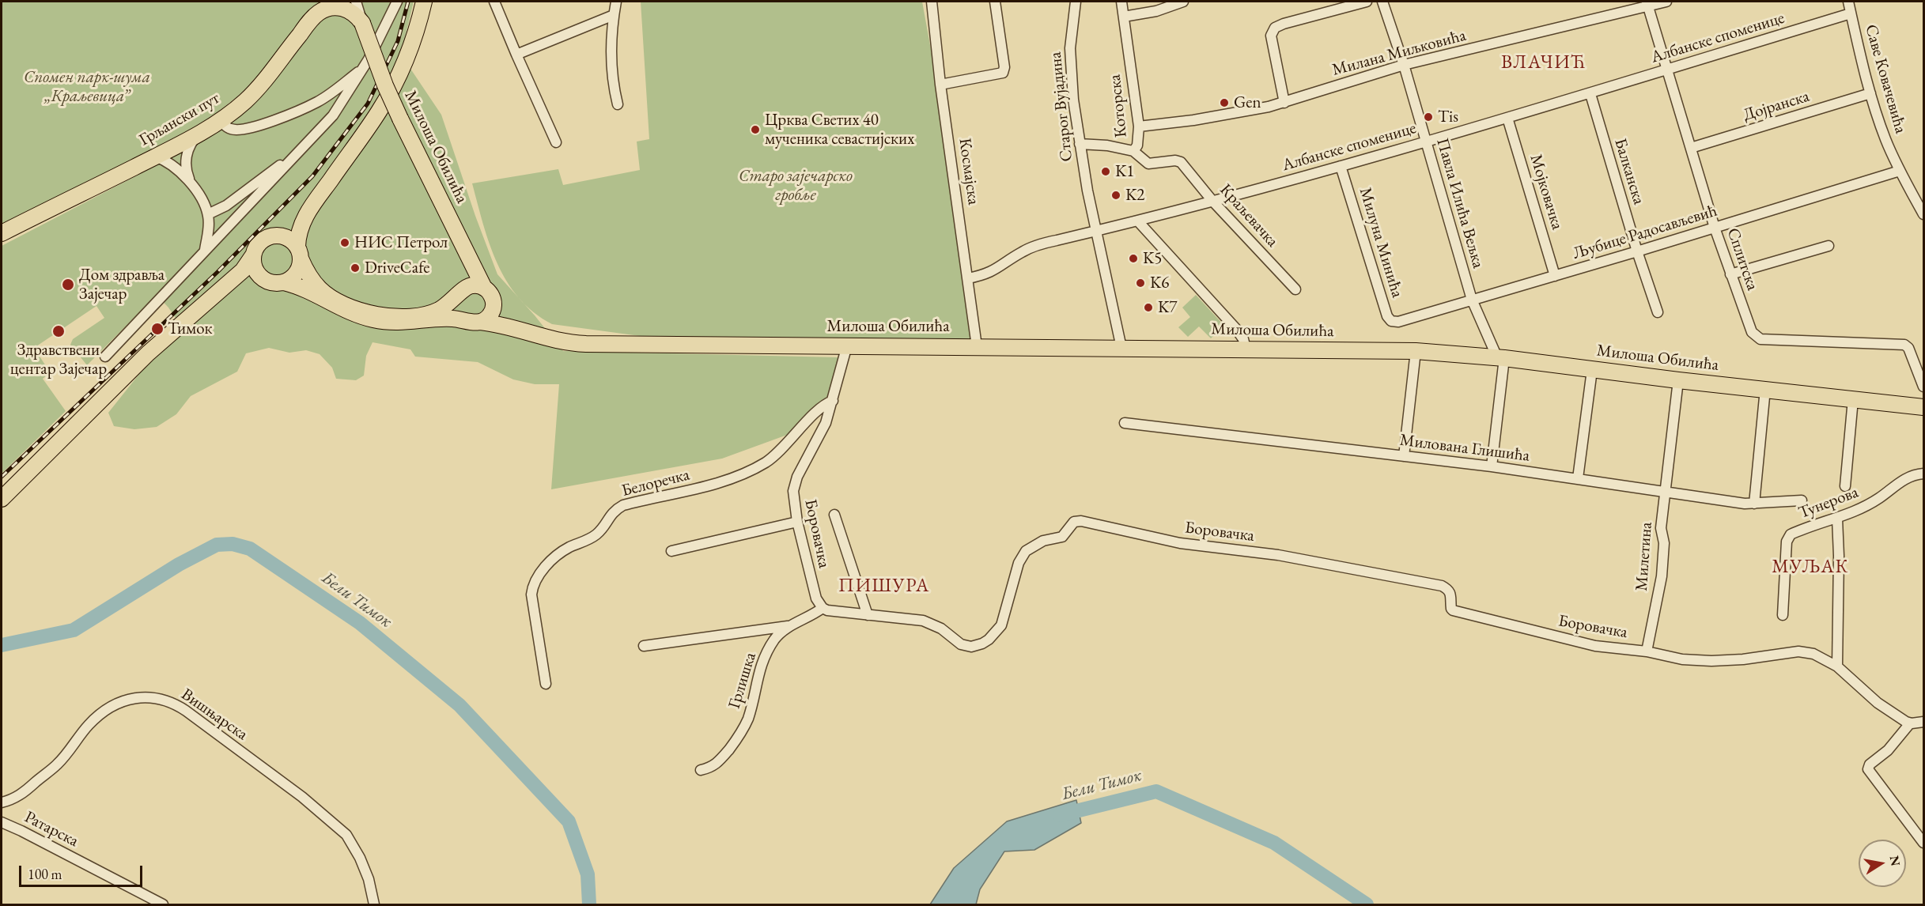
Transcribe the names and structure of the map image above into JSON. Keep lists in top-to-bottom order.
{
  "streets": {
    "main road": ["Грљански пут", "Милоша Обилића"],
    "street": [
      "Албанске споменице",
      "Милана Миљковића",
      "Саве Ковачевића",
      "Которска",
      "Дојранска",
      "Старог Вујадина",
      "Космајска",
      "Балканска",
      "Мојковачка",
      "Павла Илића Вељка",
      "Краљевачка",
      "Љубице Радосављевић",
      "Милуна Минића",
      "Сплитска",
      "Милована Глишића",
      "Белоречка",
      "Тунерова",
      "Боровачка",
      "Милетина",
      "Грлишка",
      "Вишњарска",
      "Ратарска"
    ]
  },
  "crossings": [
    ["Албанске споменице", "Саве Ковачевића"],
    ["Албанске споменице", "Старог Вујадина"],
    ["Албанске споменице", "Космајска"],
    ["Албанске споменице", "Балканска"],
    ["Албанске споменице", "Мојковачка"],
    ["Албанске споменице", "Павла Илића Вељка"],
    ["Албанске споменице", "Краљевачка"],
    ["Албанске споменице", "Милуна Минића"],
    ["Албанске споменице", "Сплитска"],
    ["Милана Миљковића", "Которска"],
    ["Милана Миљковића", "Павла Илића Вељка"],
    ["Милана Миљковића", "Сплитска"],
    ["Саве Ковачевића", "Дојранска"],
    ["Саве Ковачевића", "Љубице Радосављевић"],
    ["Которска", "Старог Вујадина"],
    ["Которска", "Краљевачка"],
    ["Дојранска", "Сплитска"],
    ["Старог Вујадина", "Милоша Обилића"],
    ["Грљански пут", "Милоша Обилића"],
    ["Милоша Обилића", "Космајска"],
    ["Милоша Обилића", "Павла Илића Вељка"],
    ["Милоша Обилића", "Боровачка"],
    ["Милоша Обилића", "Милетина"],
    ["Балканска", "Љубице Радосављевић"],
    ["Мојковачка", "Љубице Радосављевић"],
    ["Павла Илића Вељка", "Љубице Радосављевић"],
    ["Љубице Радосављевић", "Милуна Минића"],
    ["Љубице Радосављевић", "Сплитска"],
    ["Милована Глишића", "Милетина"],
    ["Белоречка", "Боровачка"],
    ["Боровачка", "Милетина"],
    ["Боровачка", "Грлишка"]
  ],
  "districts": ["ВЛАЧИЋ", "МУЉАК", "ПИШУРА"],
  "water": ["Бели Тимок"],
  "parks": ["Спомен парк-шума „Краљевица”", "Старо зајечарско гробље"],
  "places": [
    "Gen",
    "Tis",
    "Црква Светих 40 мученика севастијских",
    "K1",
    "K2",
    "НИС Петрол",
    "K5",
    "DriveCafe",
    "K6",
    "Дом здравља Зајечар",
    "K7",
    "Тимок",
    "Здравствени центар Зајечар"
  ],
  "scale_bar": "100 m",
  "north": "right"
}
